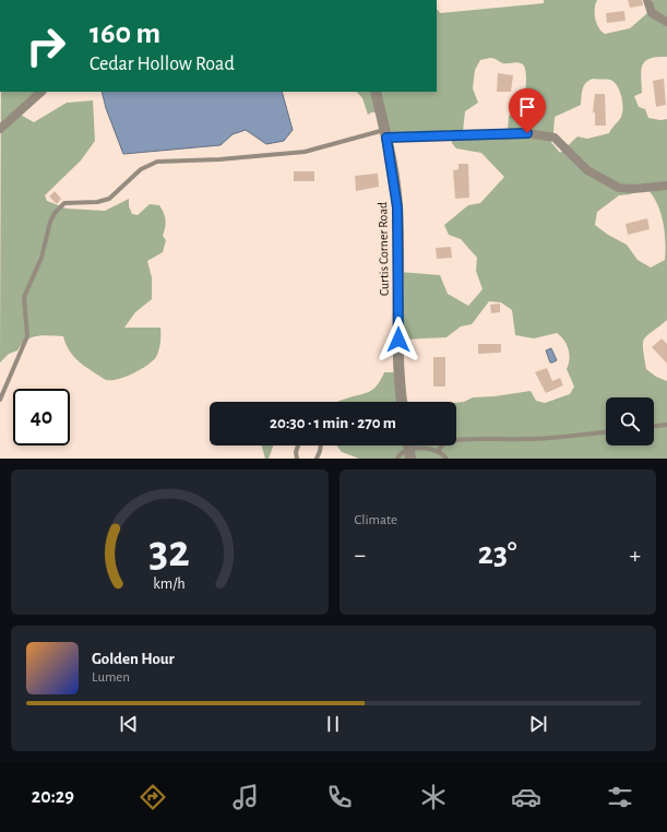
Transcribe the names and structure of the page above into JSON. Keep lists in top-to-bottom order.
{
  "streets": {
    "street": ["Curtis Corner Road"]
  },
  "page": {
    "turn": ["160 m", "Cedar Hollow Road"],
    "limit": "40",
    "trip": "20:30 · 1 min · 270 m",
    "tile": "Climate",
    "heat": ["−", "23°", "+"],
    "song": ["Golden Hour", "Lumen"],
    "tabs": "20:29",
    "gauge": ["32", "km/h"]
  }
}
